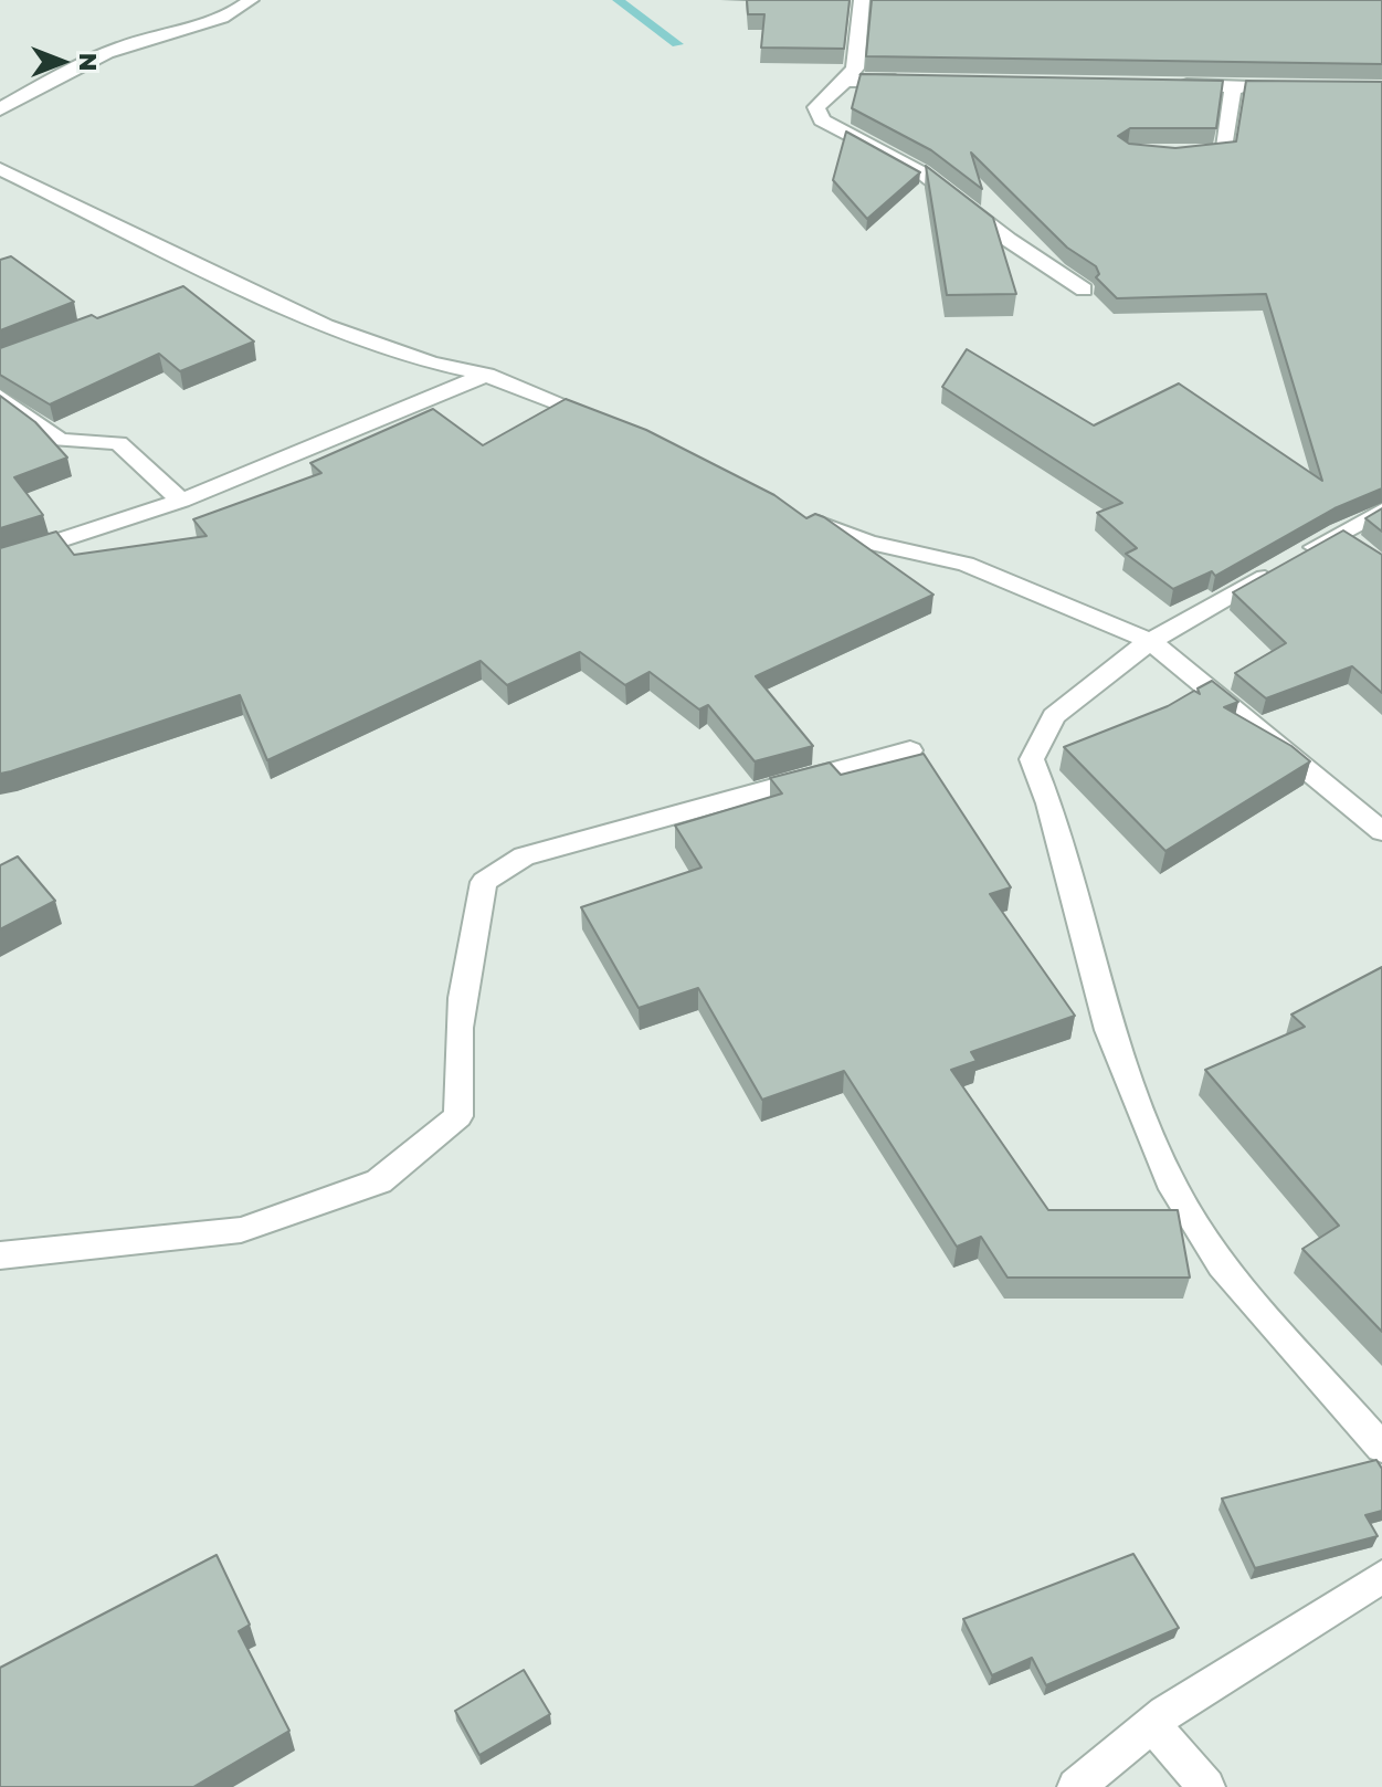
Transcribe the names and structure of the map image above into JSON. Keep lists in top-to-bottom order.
{
  "north": "right"
}
